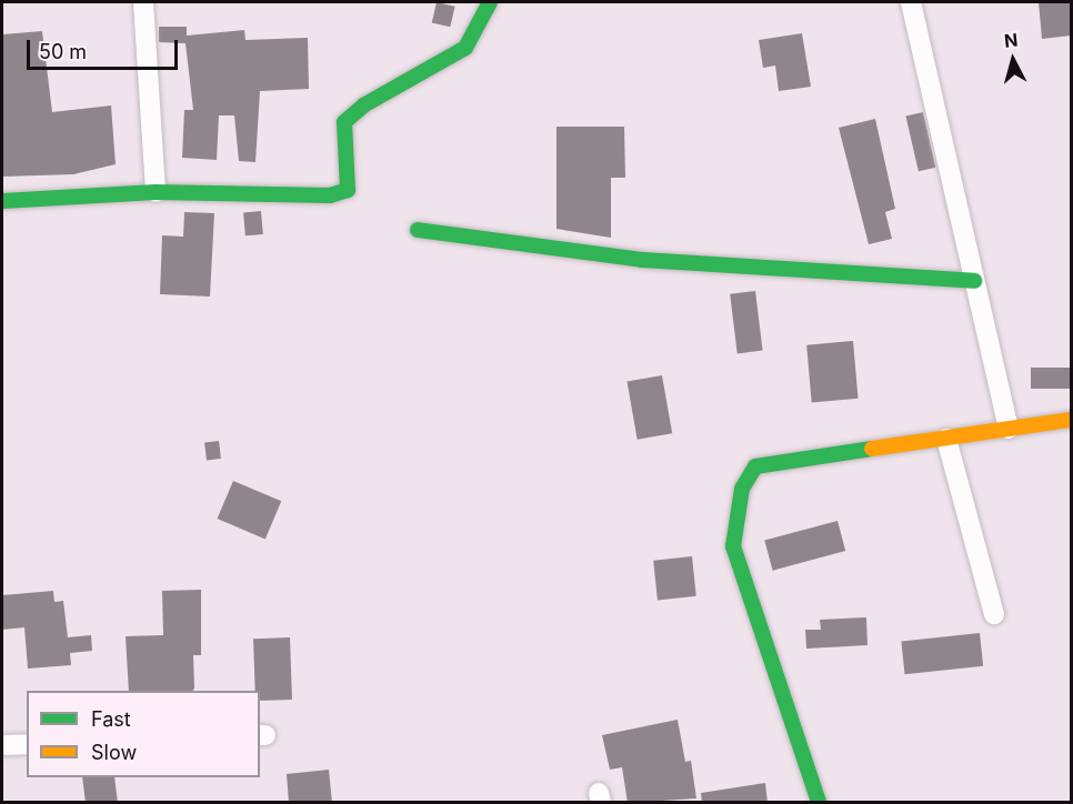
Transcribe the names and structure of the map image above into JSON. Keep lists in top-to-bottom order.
{
  "legend": ["Fast", "Slow"],
  "scale_bar": "50 m",
  "north": "top"
}
